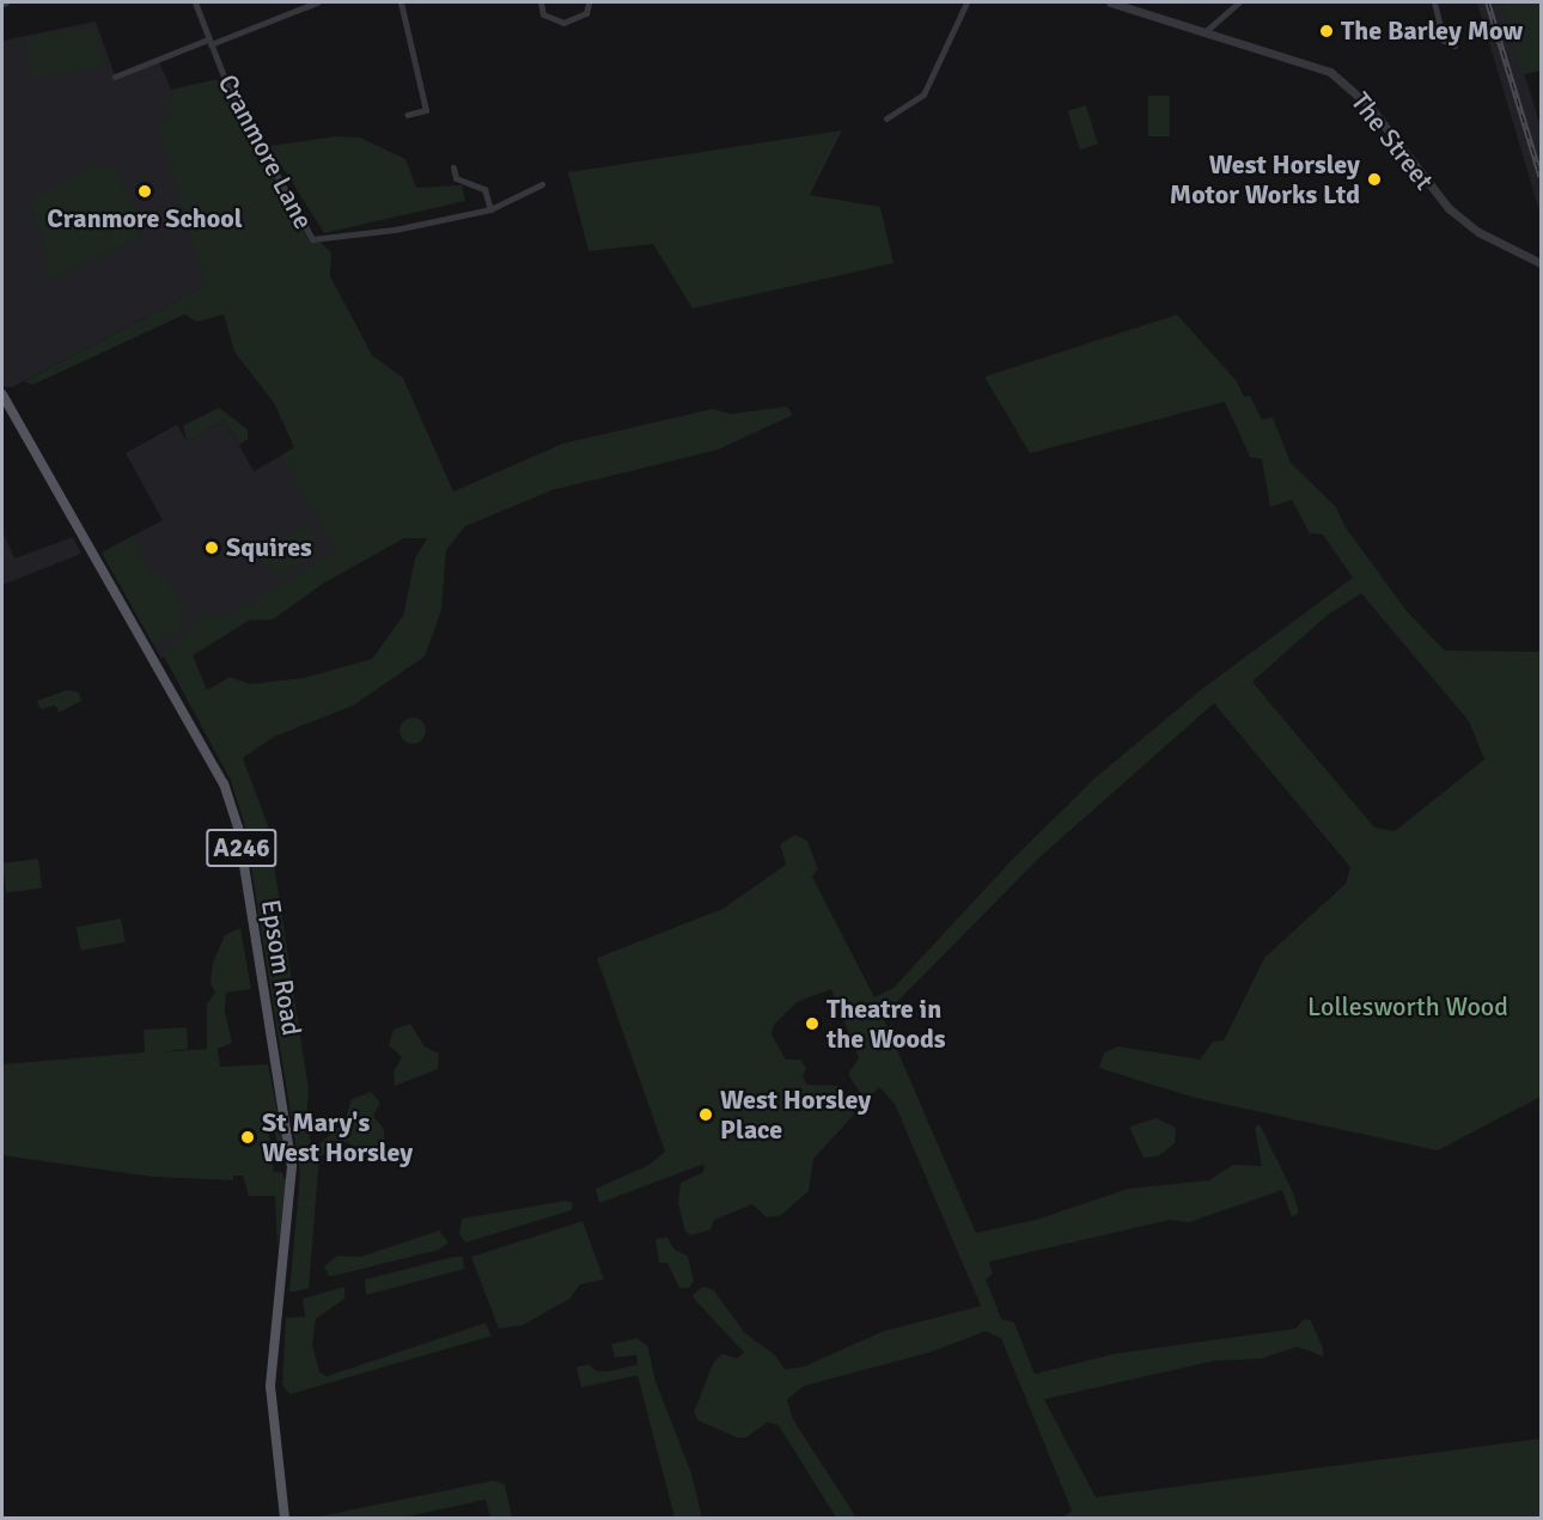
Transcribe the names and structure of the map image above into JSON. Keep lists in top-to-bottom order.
{
  "streets": {
    "main road": ["A246", "Epsom Road"],
    "street": ["The Street", "Cranmore Lane"]
  },
  "parks": ["Lollesworth Wood"],
  "places": [
    "The Barley Mow",
    "West Horsley Motor Works Ltd",
    "Cranmore School",
    "Squires",
    "Theatre in the Woods",
    "West Horsley Place",
    "St Mary's West Horsley"
  ]
}
